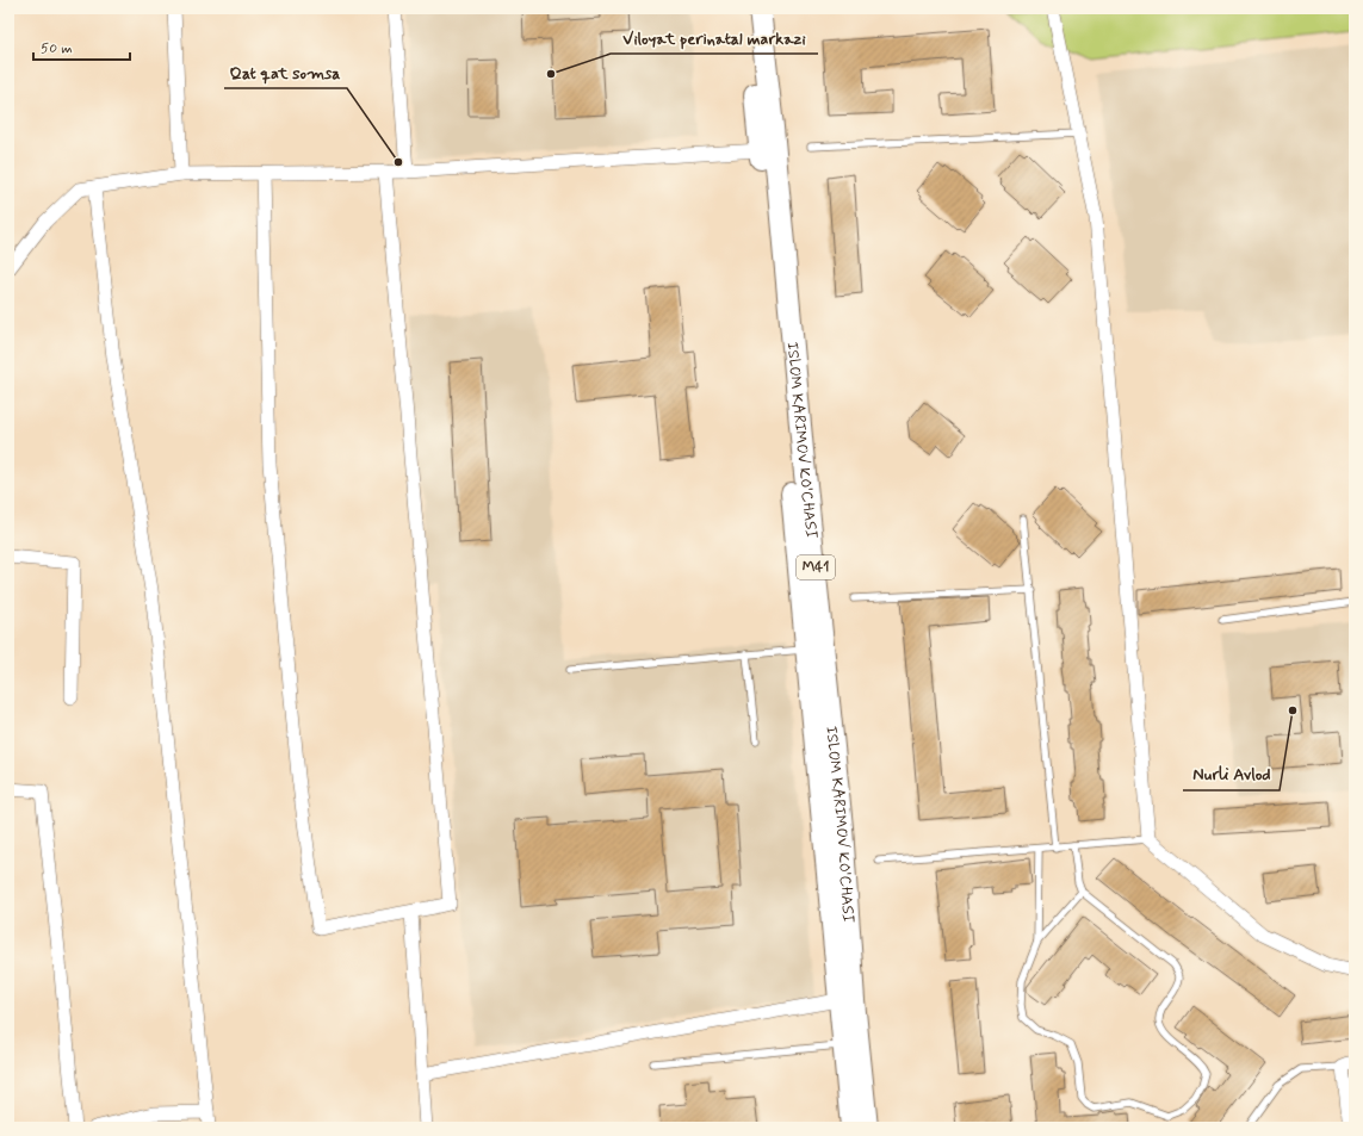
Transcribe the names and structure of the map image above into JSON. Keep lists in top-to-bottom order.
{
  "streets": {
    "main road": ["ISLOM KARIMOV KO'CHASI", "M41"]
  },
  "places": ["Viloyat perinatal markazi", "Qat qat somsa", "Nurli Avlod"],
  "scale_bar": "50 m"
}
